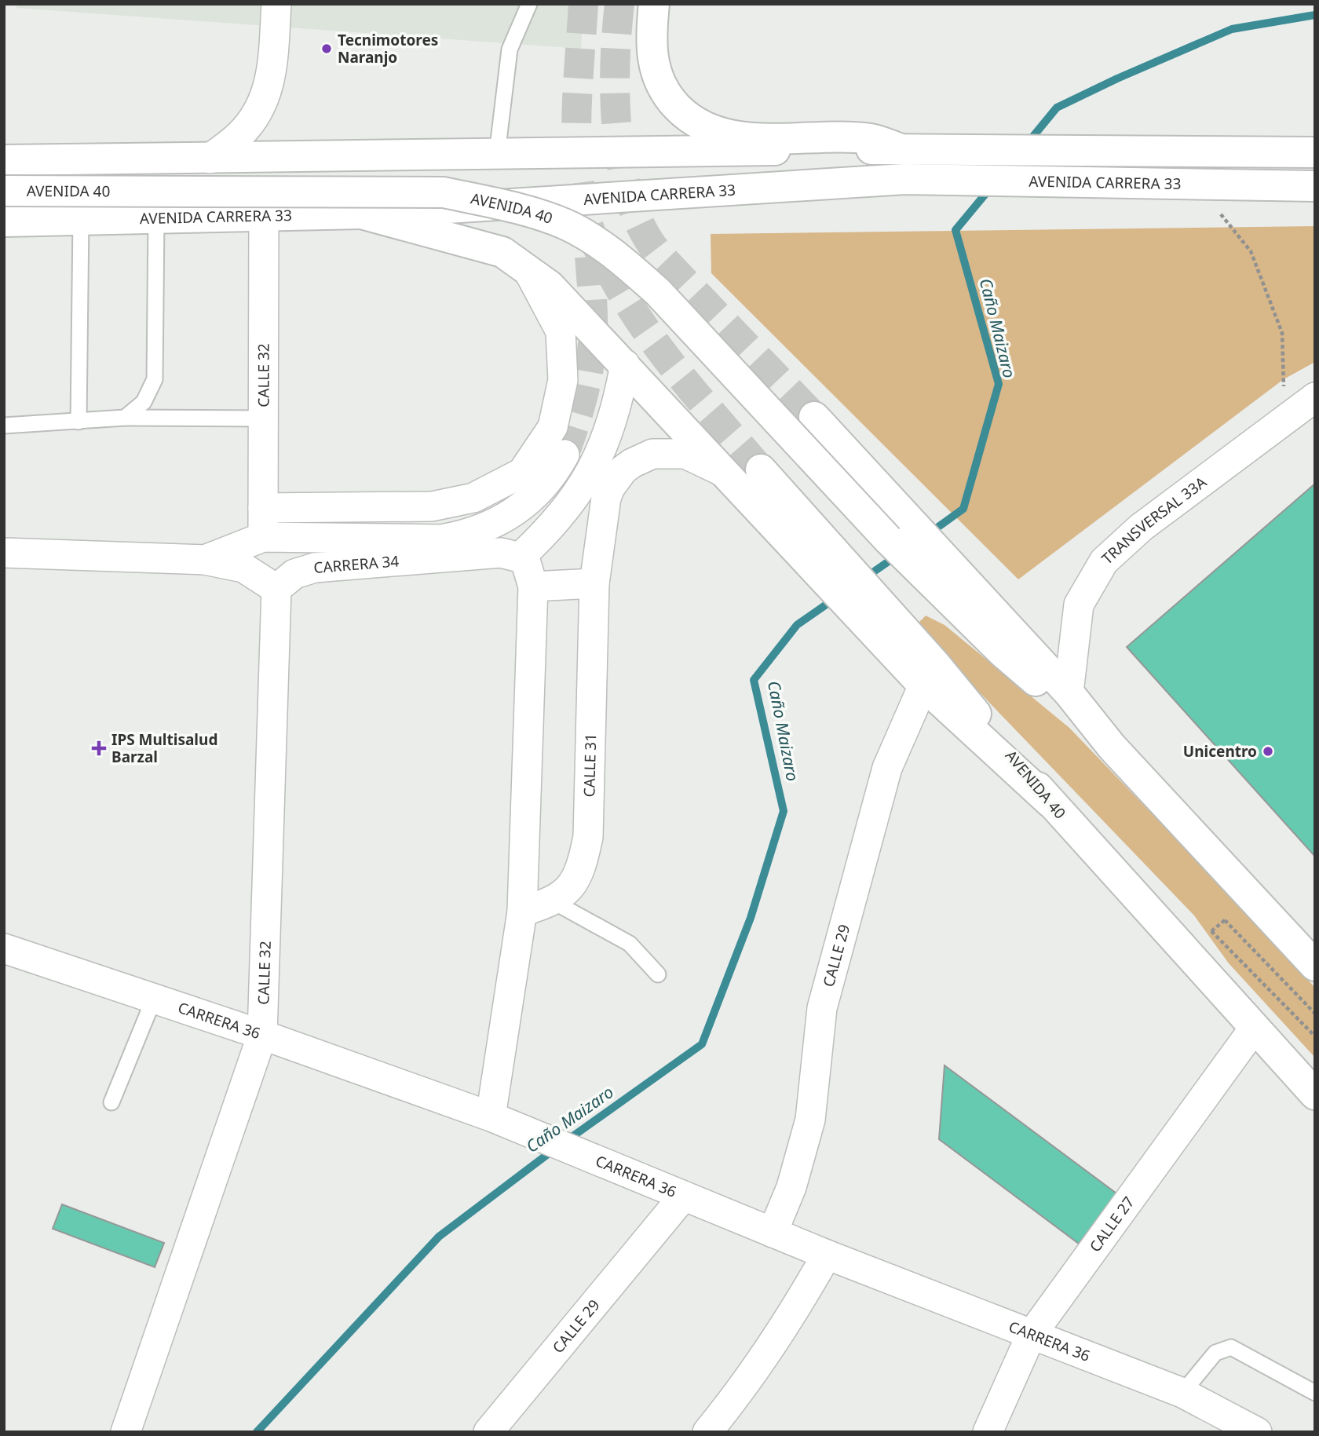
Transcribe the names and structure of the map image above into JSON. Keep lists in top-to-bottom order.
{
  "streets": {
    "main road": ["AVENIDA CARRERA 33", "AVENIDA 40"],
    "street": [
      "CALLE 32",
      "TRANSVERSAL 33A",
      "CARRERA 34",
      "CALLE 31",
      "CALLE 29",
      "CARRERA 36",
      "CALLE 27"
    ]
  },
  "crossings": [
    ["AVENIDA CARRERA 33", "AVENIDA 40"],
    ["AVENIDA CARRERA 33", "CALLE 32"],
    ["AVENIDA 40", "CALLE 27"],
    ["CALLE 32", "CARRERA 34"],
    ["CALLE 32", "CARRERA 36"],
    ["CALLE 29", "CARRERA 36"],
    ["CARRERA 36", "CALLE 27"]
  ],
  "water": ["Caño Maizaro"],
  "places": {
    "other": ["Tecnimotores Naranjo", "Unicentro"],
    "health": ["IPS Multisalud Barzal"]
  }
}
